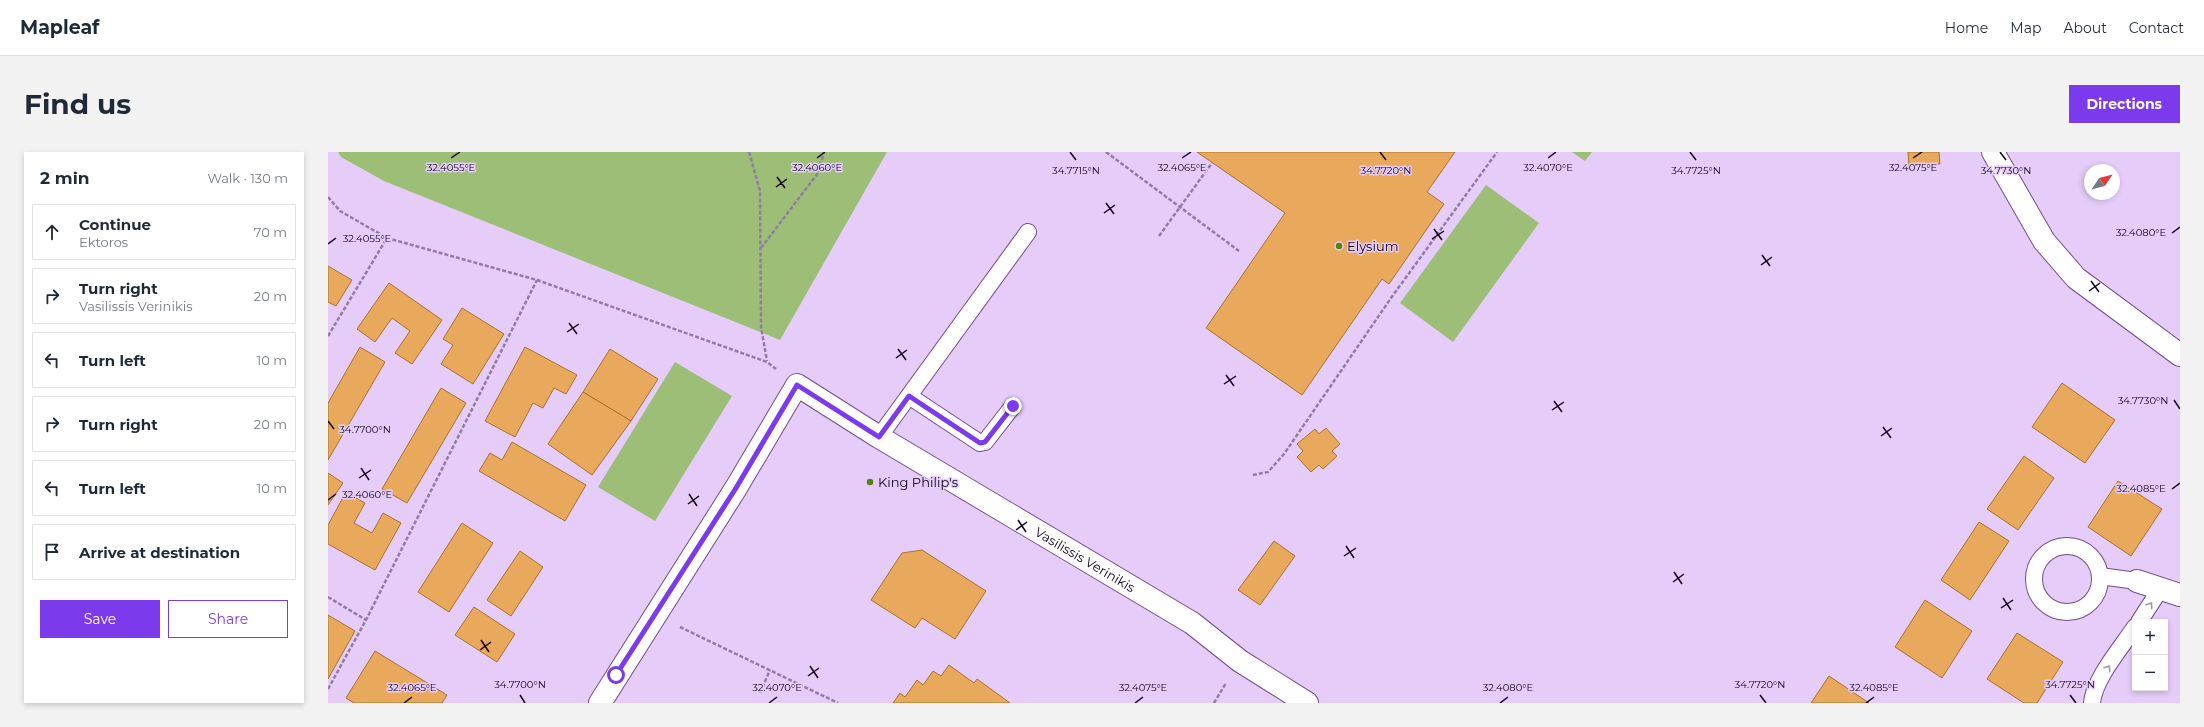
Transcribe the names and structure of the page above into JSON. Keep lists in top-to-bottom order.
{
  "streets": {
    "street": ["Vasilissis Verinikis"]
  },
  "places": ["Elysium", "King Philip's"],
  "north": "top right",
  "page": {
    "header": "Mapleaf",
    "nav": [
      "Home",
      "Map",
      "About",
      "Contact"
    ],
    "buttons": [
      "Directions",
      ["Save", "Share"]
    ],
    "title": "Find us",
    "heading": ["2 min", "Walk · 130 m"],
    "list": [
      ["Continue", "Ektoros", "70 m"],
      ["Turn right", "Vasilissis Verinikis", "20 m"],
      ["Turn left", "10 m"],
      ["Turn right", "20 m"],
      ["Turn left", "10 m"],
      "Arrive at destination"
    ],
    "map_buttons": ["+", "−"]
  },
  "coordinates": [
    "32.4055°E",
    "32.4060°E",
    "32.4065°E",
    "32.4070°E",
    "32.4075°E",
    "34.7715°N",
    "34.7720°N",
    "34.7725°N",
    "34.7730°N",
    "32.4080°E",
    "34.7700°N",
    "32.4085°E"
  ]
}
